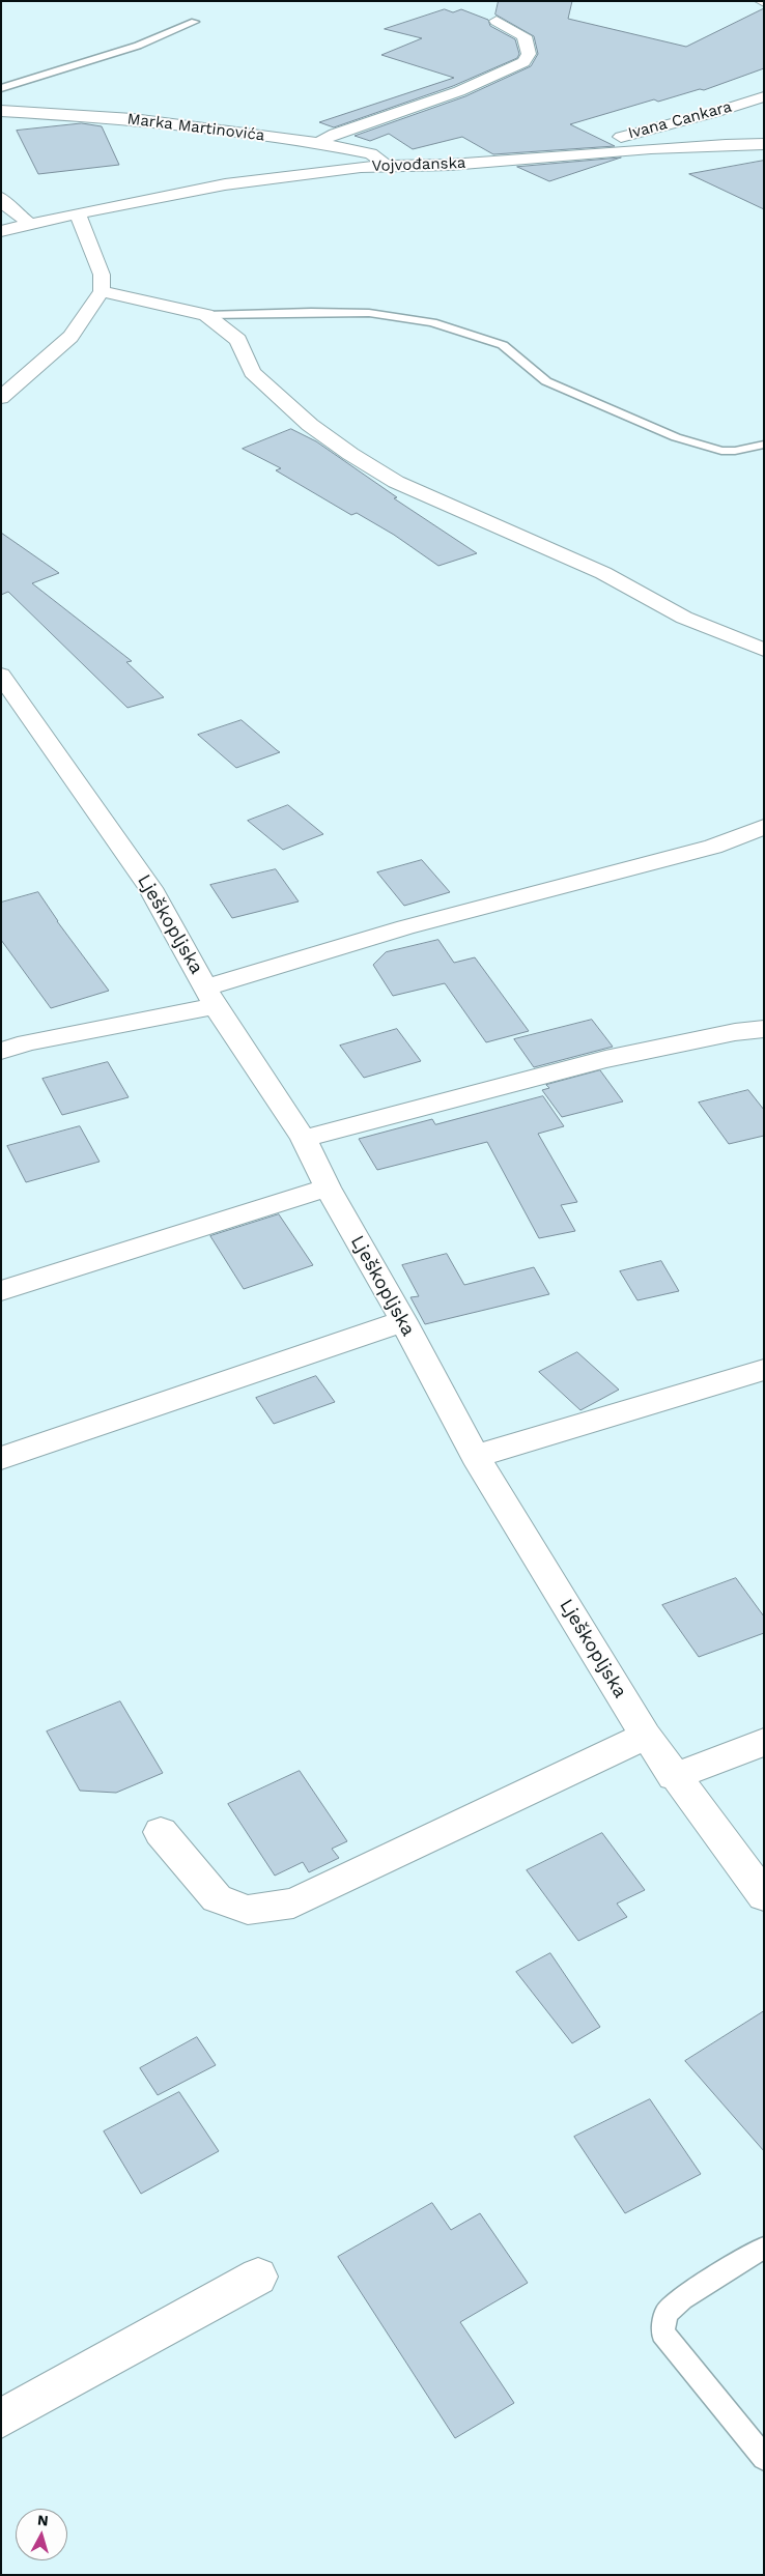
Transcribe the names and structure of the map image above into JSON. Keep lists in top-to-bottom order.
{
  "streets": {
    "street": [
      "Ivana Cankara",
      "Marka Martinovića",
      "Vojvođanska",
      "Lješkopljska"
    ]
  },
  "crossings": [
    ["Ivana Cankara", "Vojvođanska"],
    ["Marka Martinovića", "Vojvođanska"]
  ],
  "north": "top"
}
